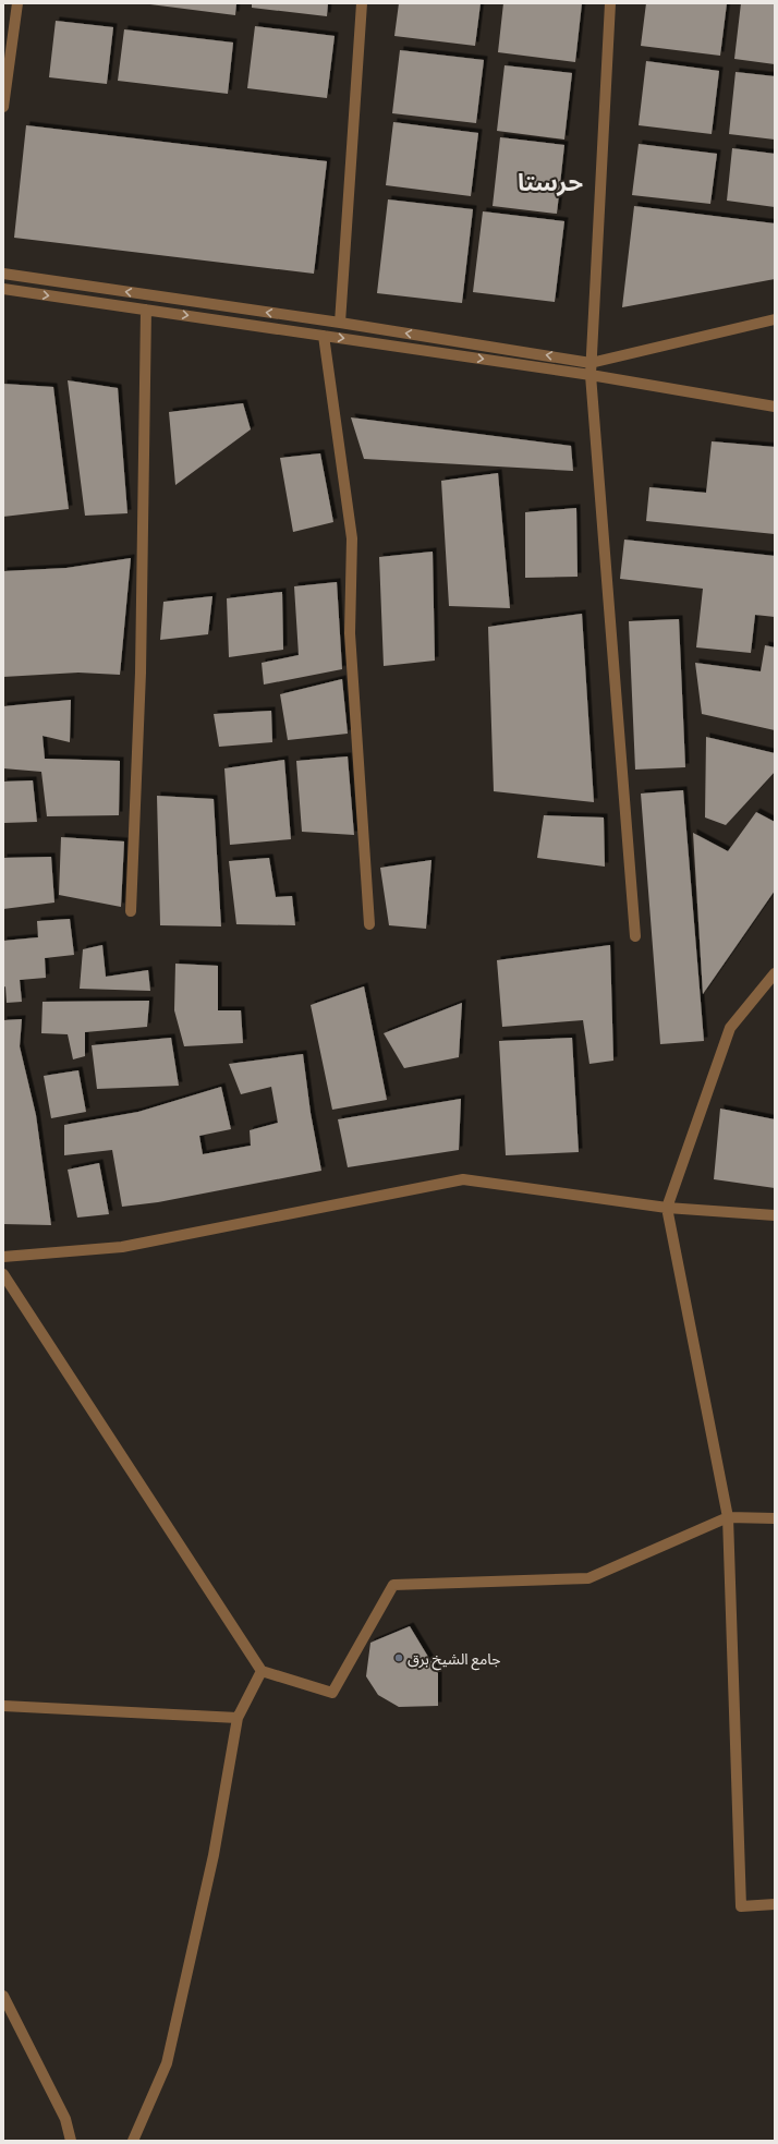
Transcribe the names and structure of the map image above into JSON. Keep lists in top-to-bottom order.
{
  "districts": ["حرستا"],
  "places": ["جامع الشيخ برق"]
}
